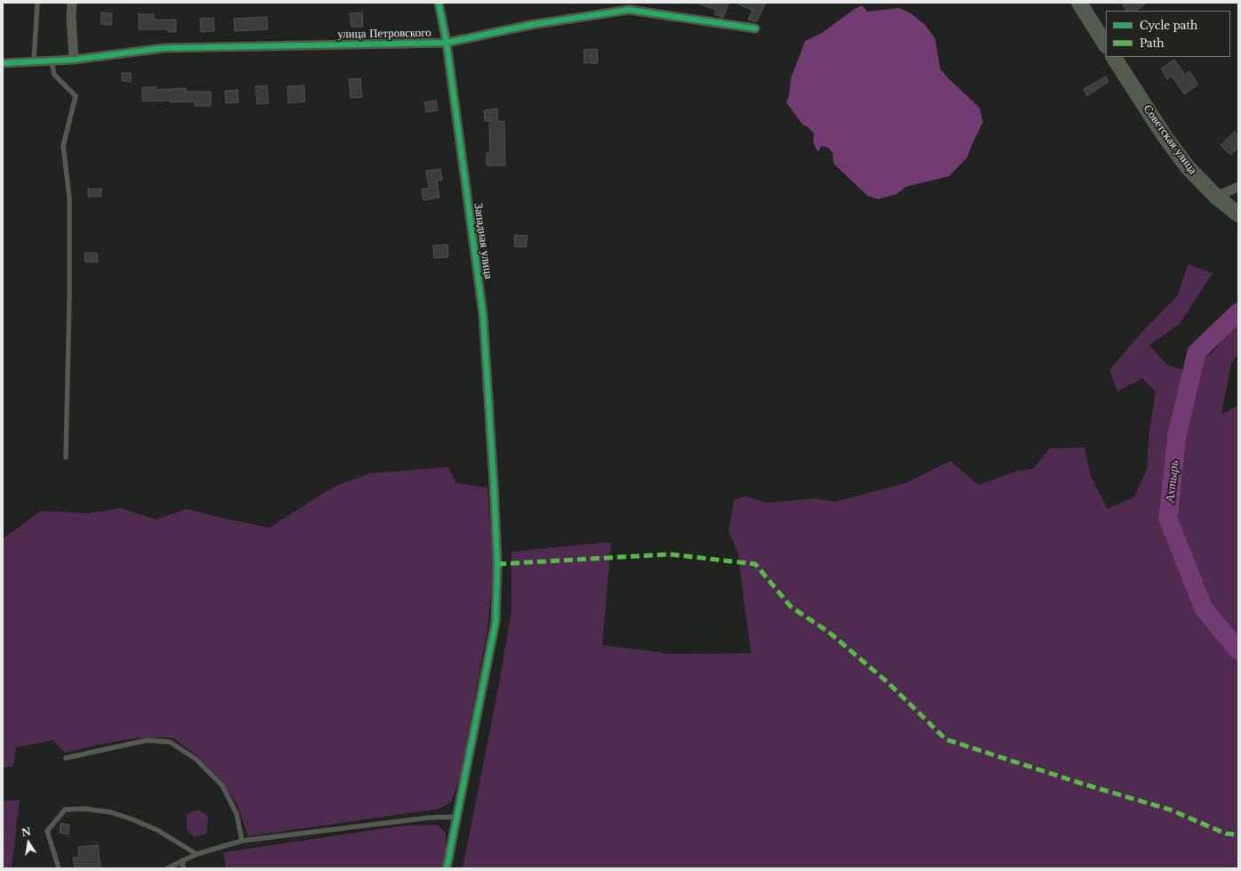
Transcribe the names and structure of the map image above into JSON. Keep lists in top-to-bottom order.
{
  "streets": {
    "highway": ["Советская улица"],
    "street": ["улица Петровского", "Западная улица"]
  },
  "crossings": [
    ["улица Петровского", "Западная улица"]
  ],
  "water": ["Ахтырь"],
  "legend": ["Cycle path", "Path"],
  "north": "top"
}
